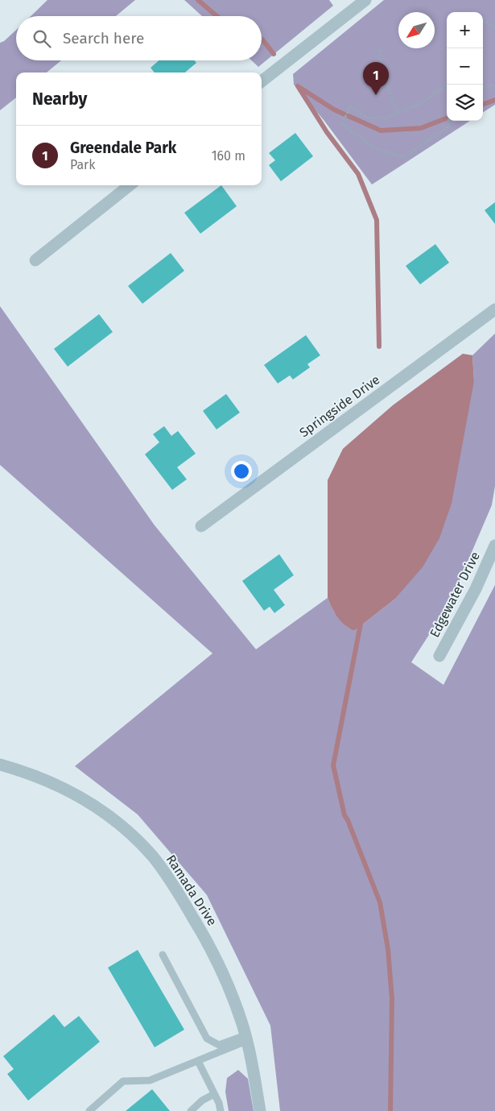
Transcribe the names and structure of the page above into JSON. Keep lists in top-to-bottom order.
{
  "streets": {
    "street": ["Springside Drive", "Edgewater Drive", "Ramada Drive"]
  },
  "north": "bottom left",
  "page": {
    "map_buttons": ["+", "−"],
    "search": "Search here",
    "pins": "1",
    "heading": "Nearby",
    "list": [
      {
        "mark": "1",
        "name": "Greendale Park",
        "note": "Park",
        "value": "160 m"
      }
    ]
  }
}
